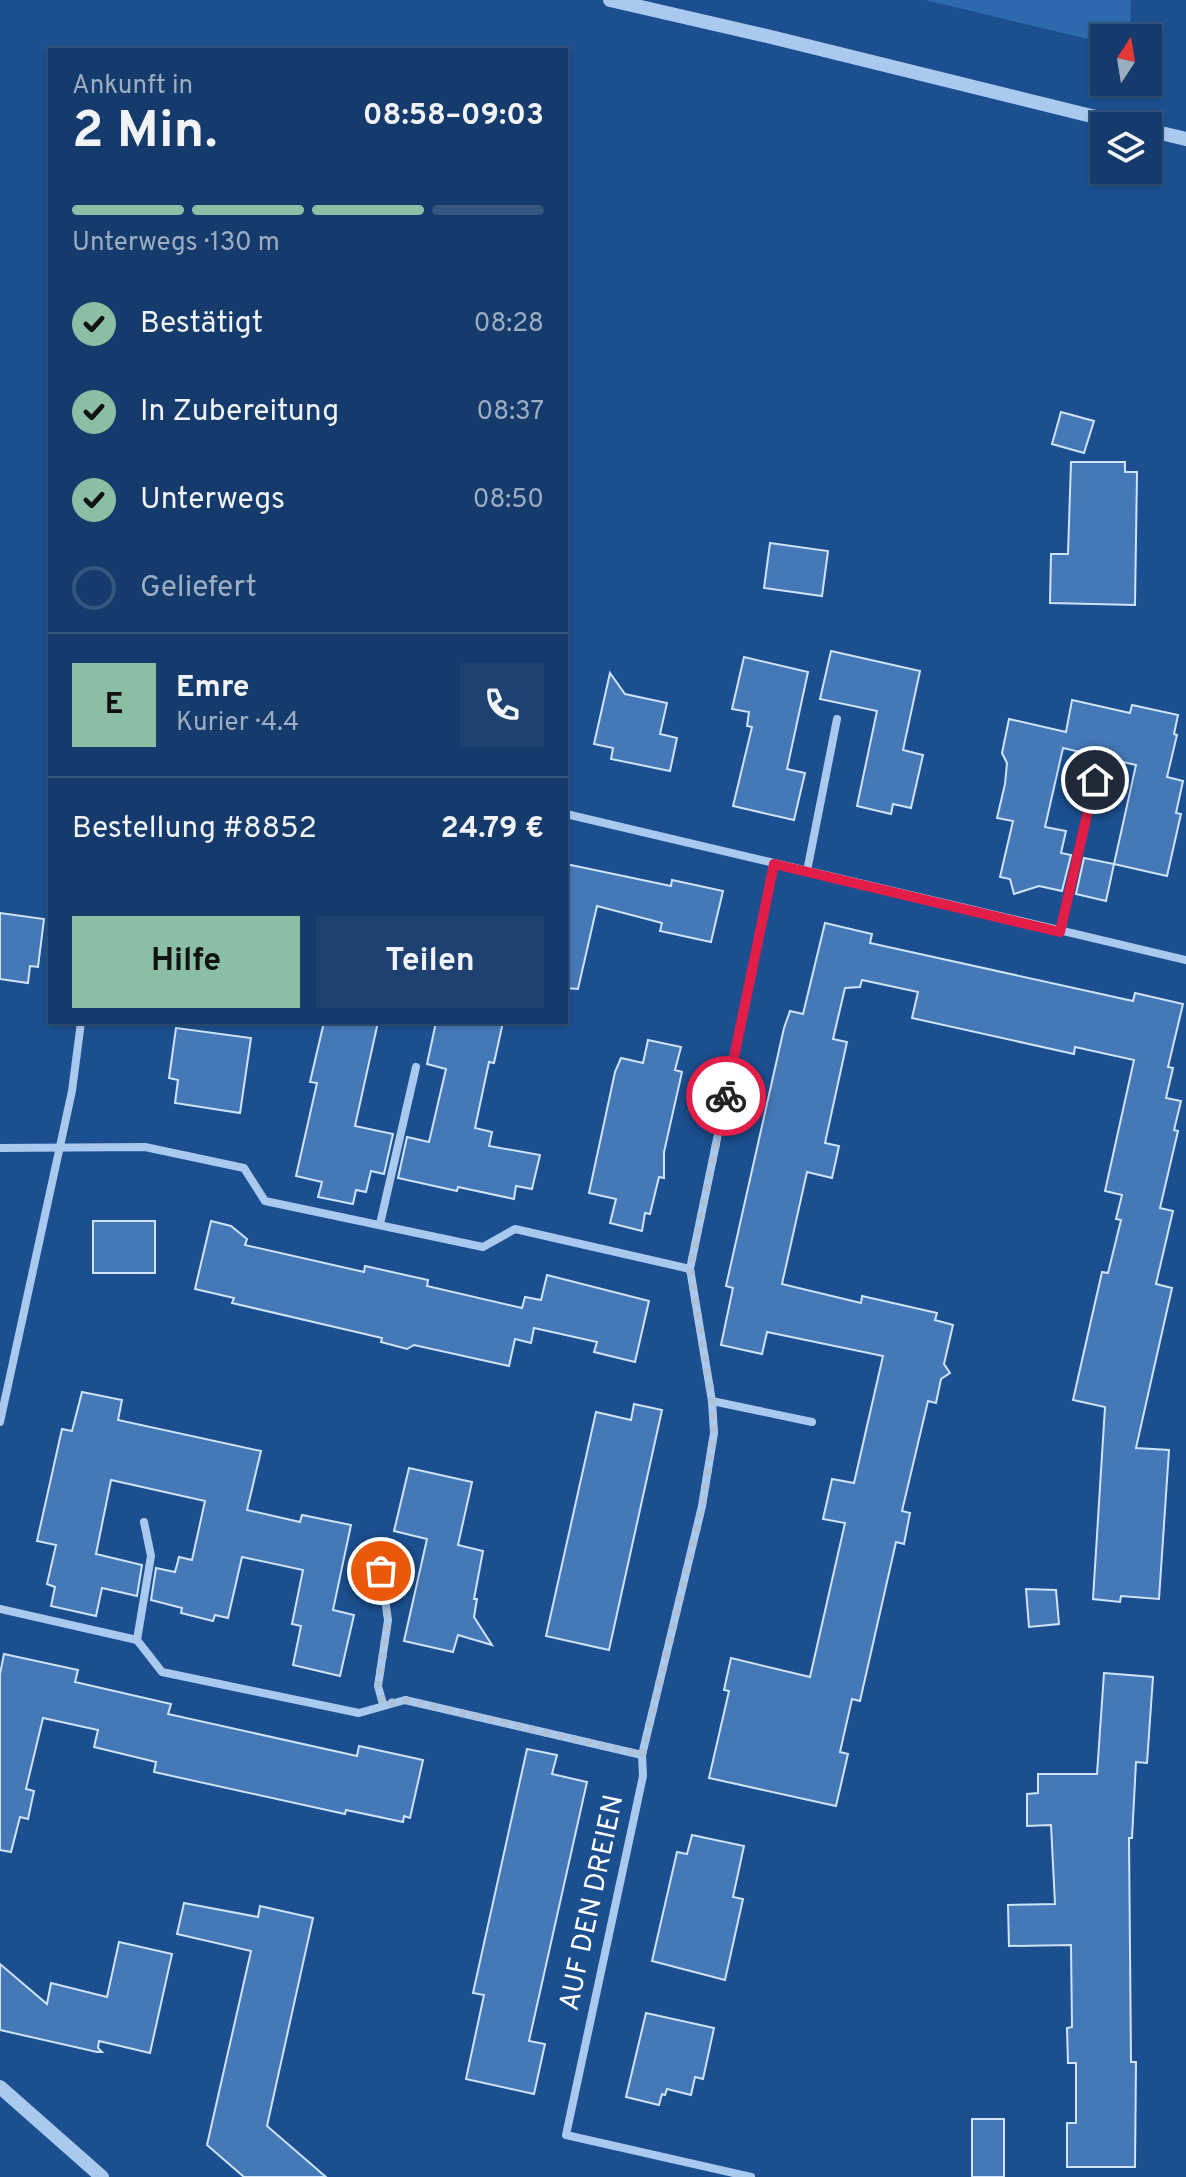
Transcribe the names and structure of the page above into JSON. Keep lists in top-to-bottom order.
{
  "streets": {
    "street": ["AUF DEN DREIEN"]
  },
  "north": "top",
  "page": {
    "heading": ["2 Min.", "Ankunft in", "08:58–09:03"],
    "panel": [
      "Emre",
      "Kurier · 4.4",
      "Bestellung #8852",
      "24.79 €"
    ],
    "bar": "Unterwegs · 130 m",
    "list": [
      ["Bestätigt", "08:28"],
      ["In Zubereitung", "08:37"],
      ["Unterwegs", "08:50"],
      "Geliefert"
    ],
    "round": "E",
    "buttons": ["Hilfe", "Teilen"]
  }
}
